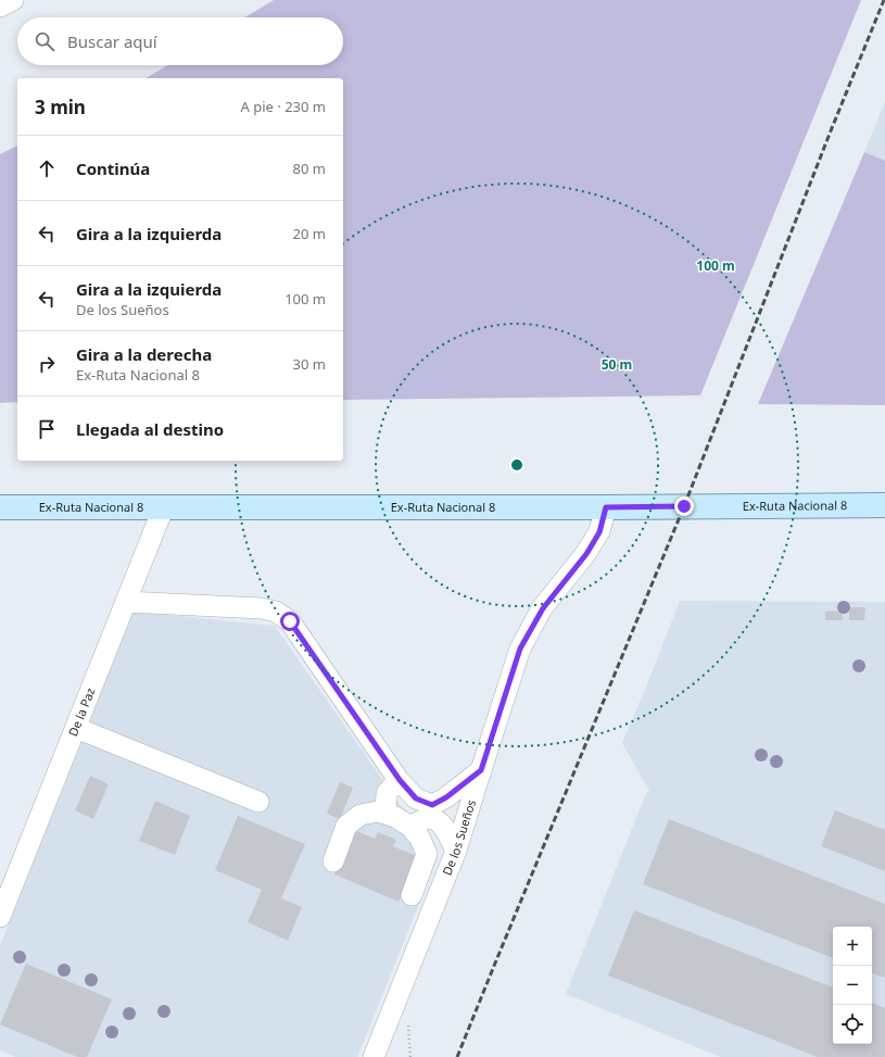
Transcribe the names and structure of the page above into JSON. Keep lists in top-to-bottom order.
{
  "streets": {
    "main road": ["Ex-Ruta Nacional 8"],
    "street": ["De la Paz", "De los Sueños"]
  },
  "crossings": [
    ["Ex-Ruta Nacional 8", "De la Paz"],
    ["Ex-Ruta Nacional 8", "De los Sueños"]
  ],
  "page": {
    "search": "Buscar aquí",
    "heading": ["3 min", "A pie · 230 m"],
    "list": [
      ["Continúa", "80 m"],
      ["Gira a la izquierda", "20 m"],
      ["Gira a la izquierda", "De los Sueños", "100 m"],
      ["Gira a la derecha", "Ex-Ruta Nacional 8", "30 m"],
      "Llegada al destino"
    ],
    "map_buttons": ["+", "−"]
  },
  "rings": ["100 m", "50 m"]
}
